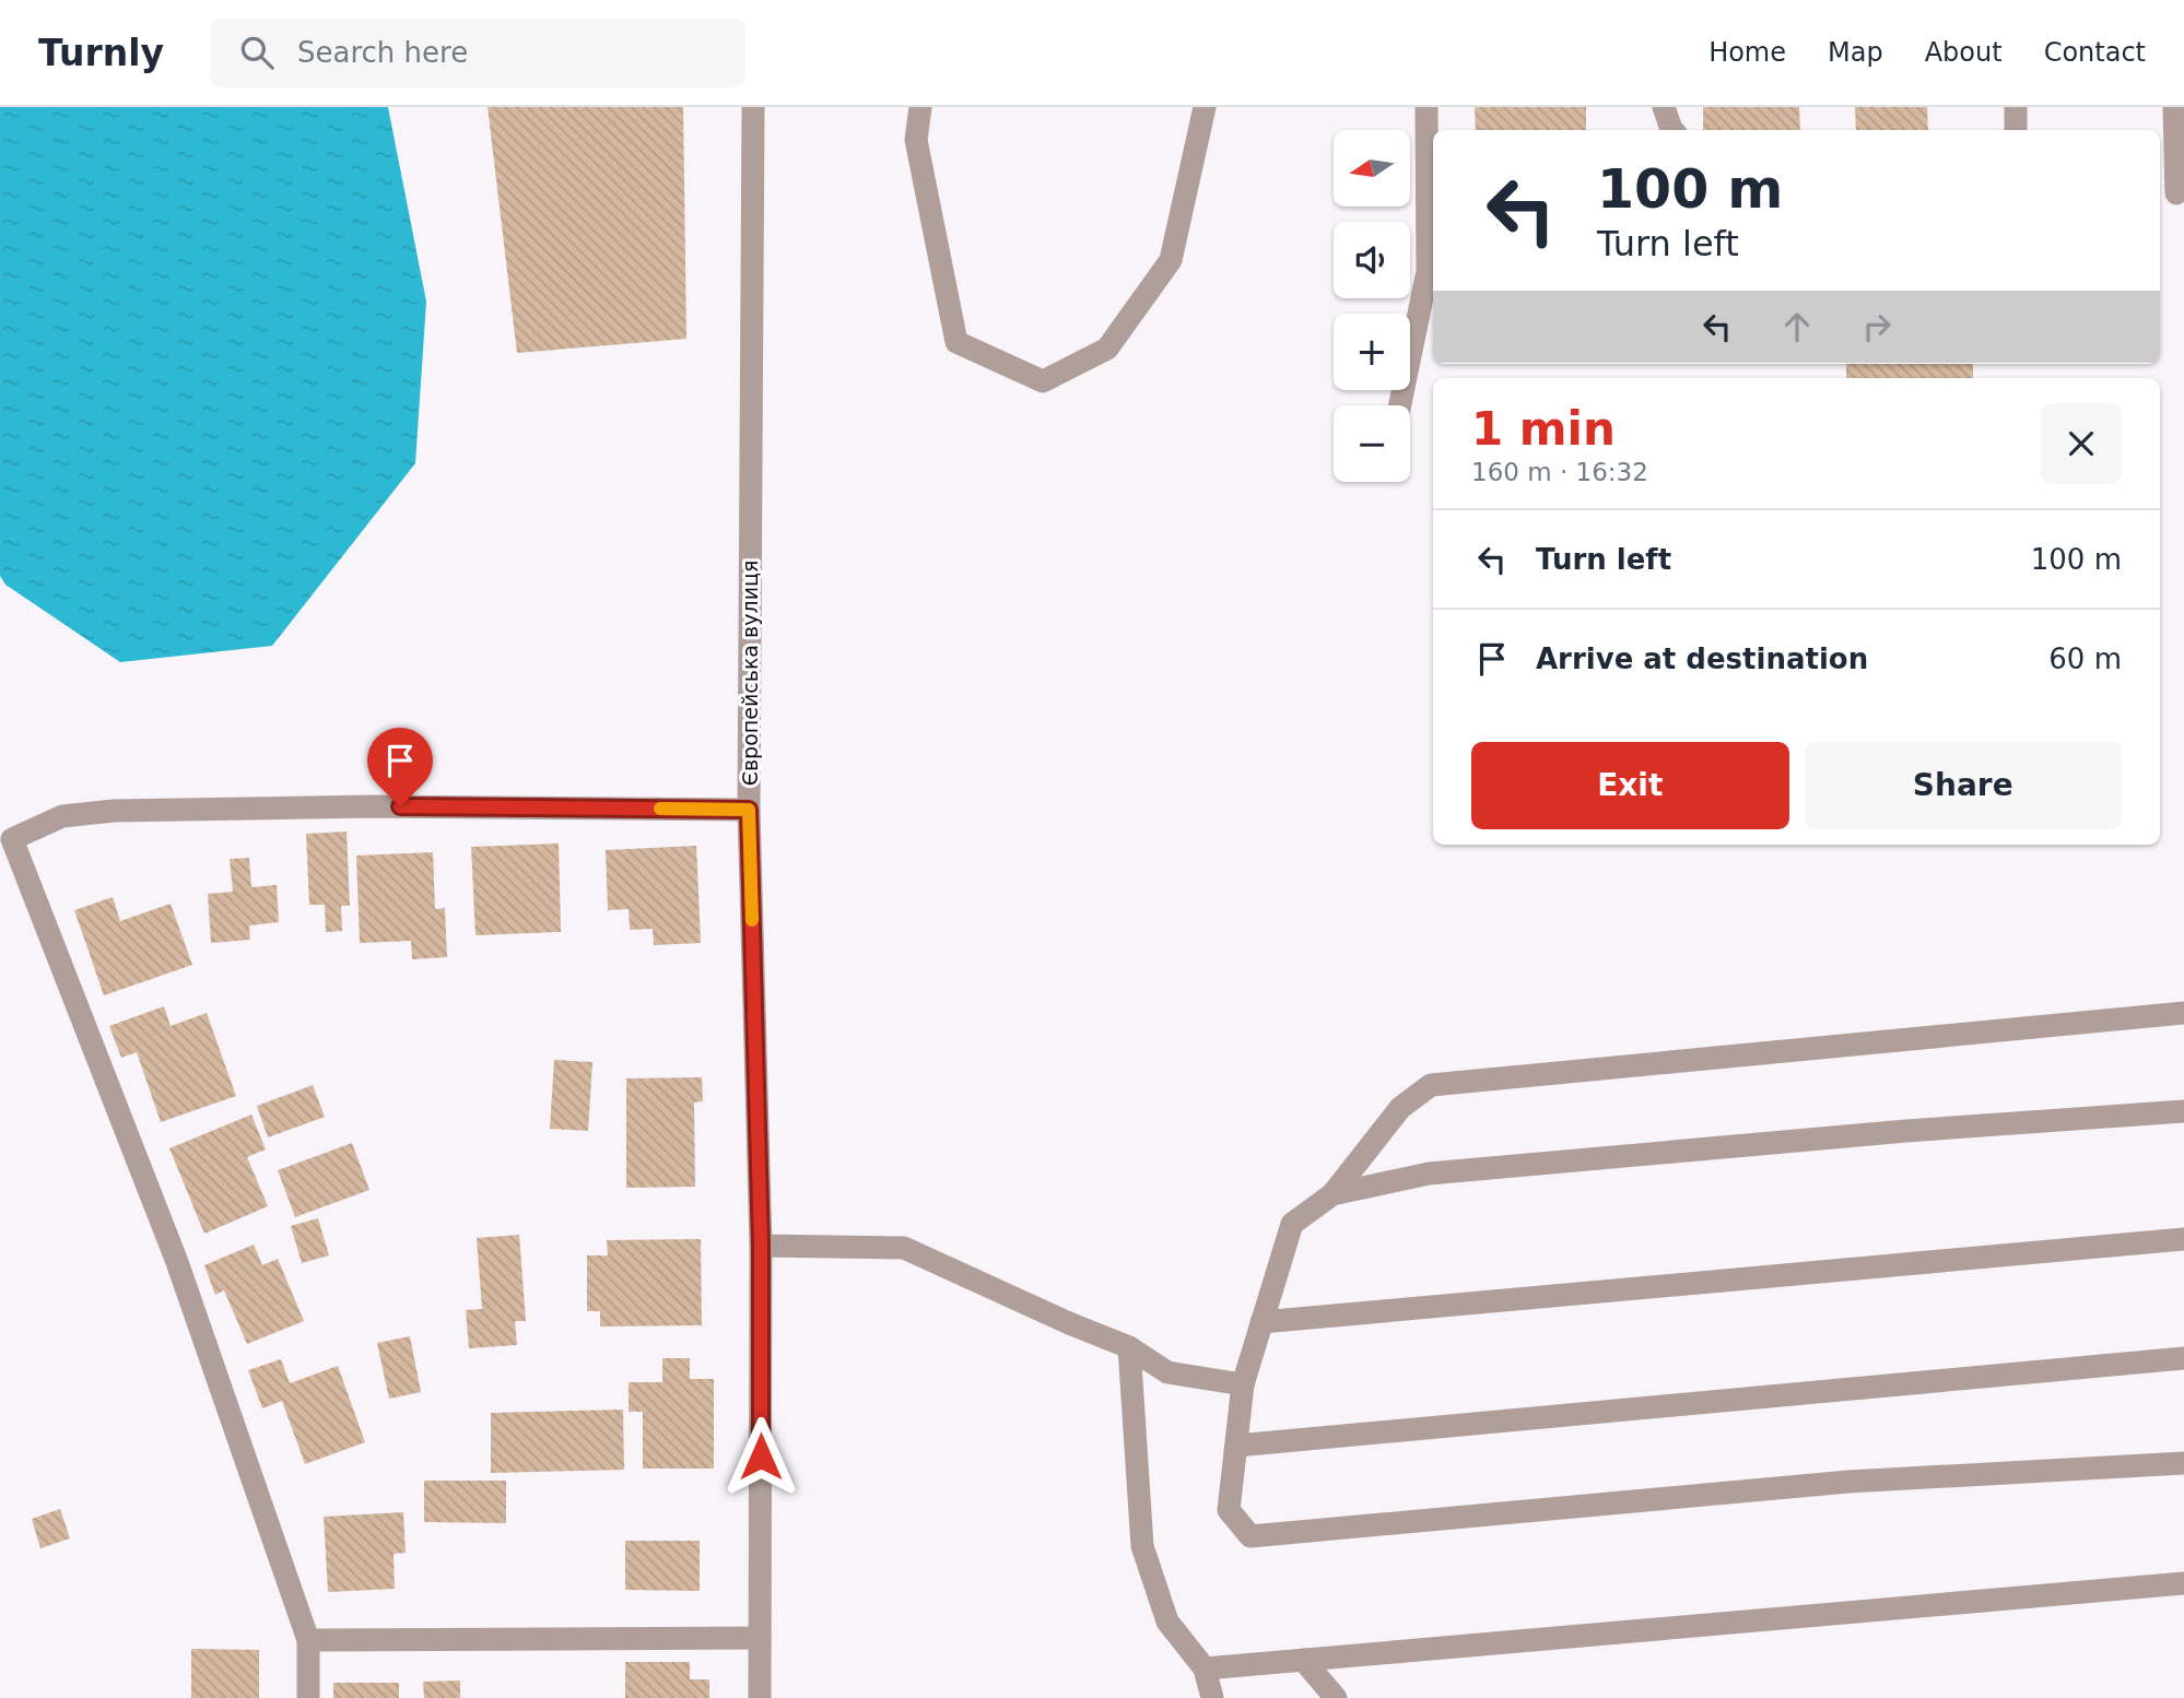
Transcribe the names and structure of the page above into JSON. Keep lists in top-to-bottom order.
{
  "streets": {
    "street": ["Європейська вулиця"]
  },
  "north": "left",
  "page": {
    "header": "Turnly",
    "search": "Search here",
    "nav": [
      "Home",
      "Map",
      "About",
      "Contact"
    ],
    "map_buttons": ["+", "−"],
    "turn": ["100 m", "Turn left"],
    "heading": ["1 min", "160 m · 16:32"],
    "list": [
      {
        "name": "Turn left",
        "value": "100 m"
      },
      {
        "name": "Arrive at destination",
        "value": "60 m"
      }
    ],
    "buttons": ["Exit", "Share"]
  }
}
